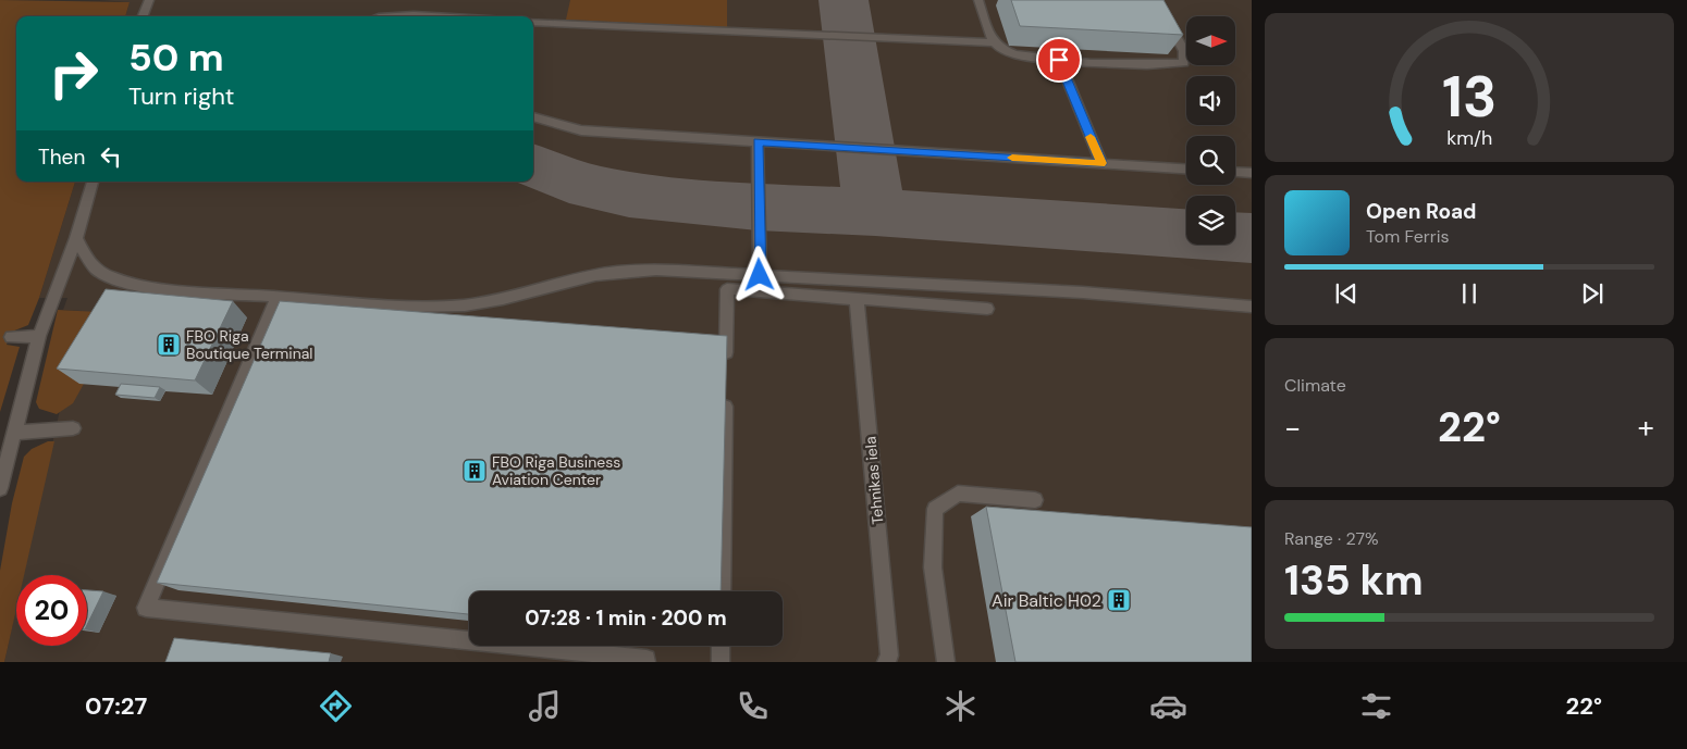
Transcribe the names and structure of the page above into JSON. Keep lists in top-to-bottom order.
{
  "streets": {
    "lane": ["Tehnikas iela"]
  },
  "places": {
    "building": ["FBO Riga Boutique Terminal", "FBO Riga Business Aviation Center", "Air Baltic H02"]
  },
  "north": "right",
  "page": {
    "turn": ["50 m", "Turn right"],
    "then": "Then",
    "song": ["Open Road", "Tom Ferris"],
    "tile": [
      "Climate",
      ["Range · 27%", "135 km"]
    ],
    "heat": ["−", "22°", "+"],
    "limit": "20",
    "trip": "07:28 · 1 min · 200 m",
    "tabs": ["07:27", "22°"],
    "gauge": ["13", "km/h"]
  }
}
